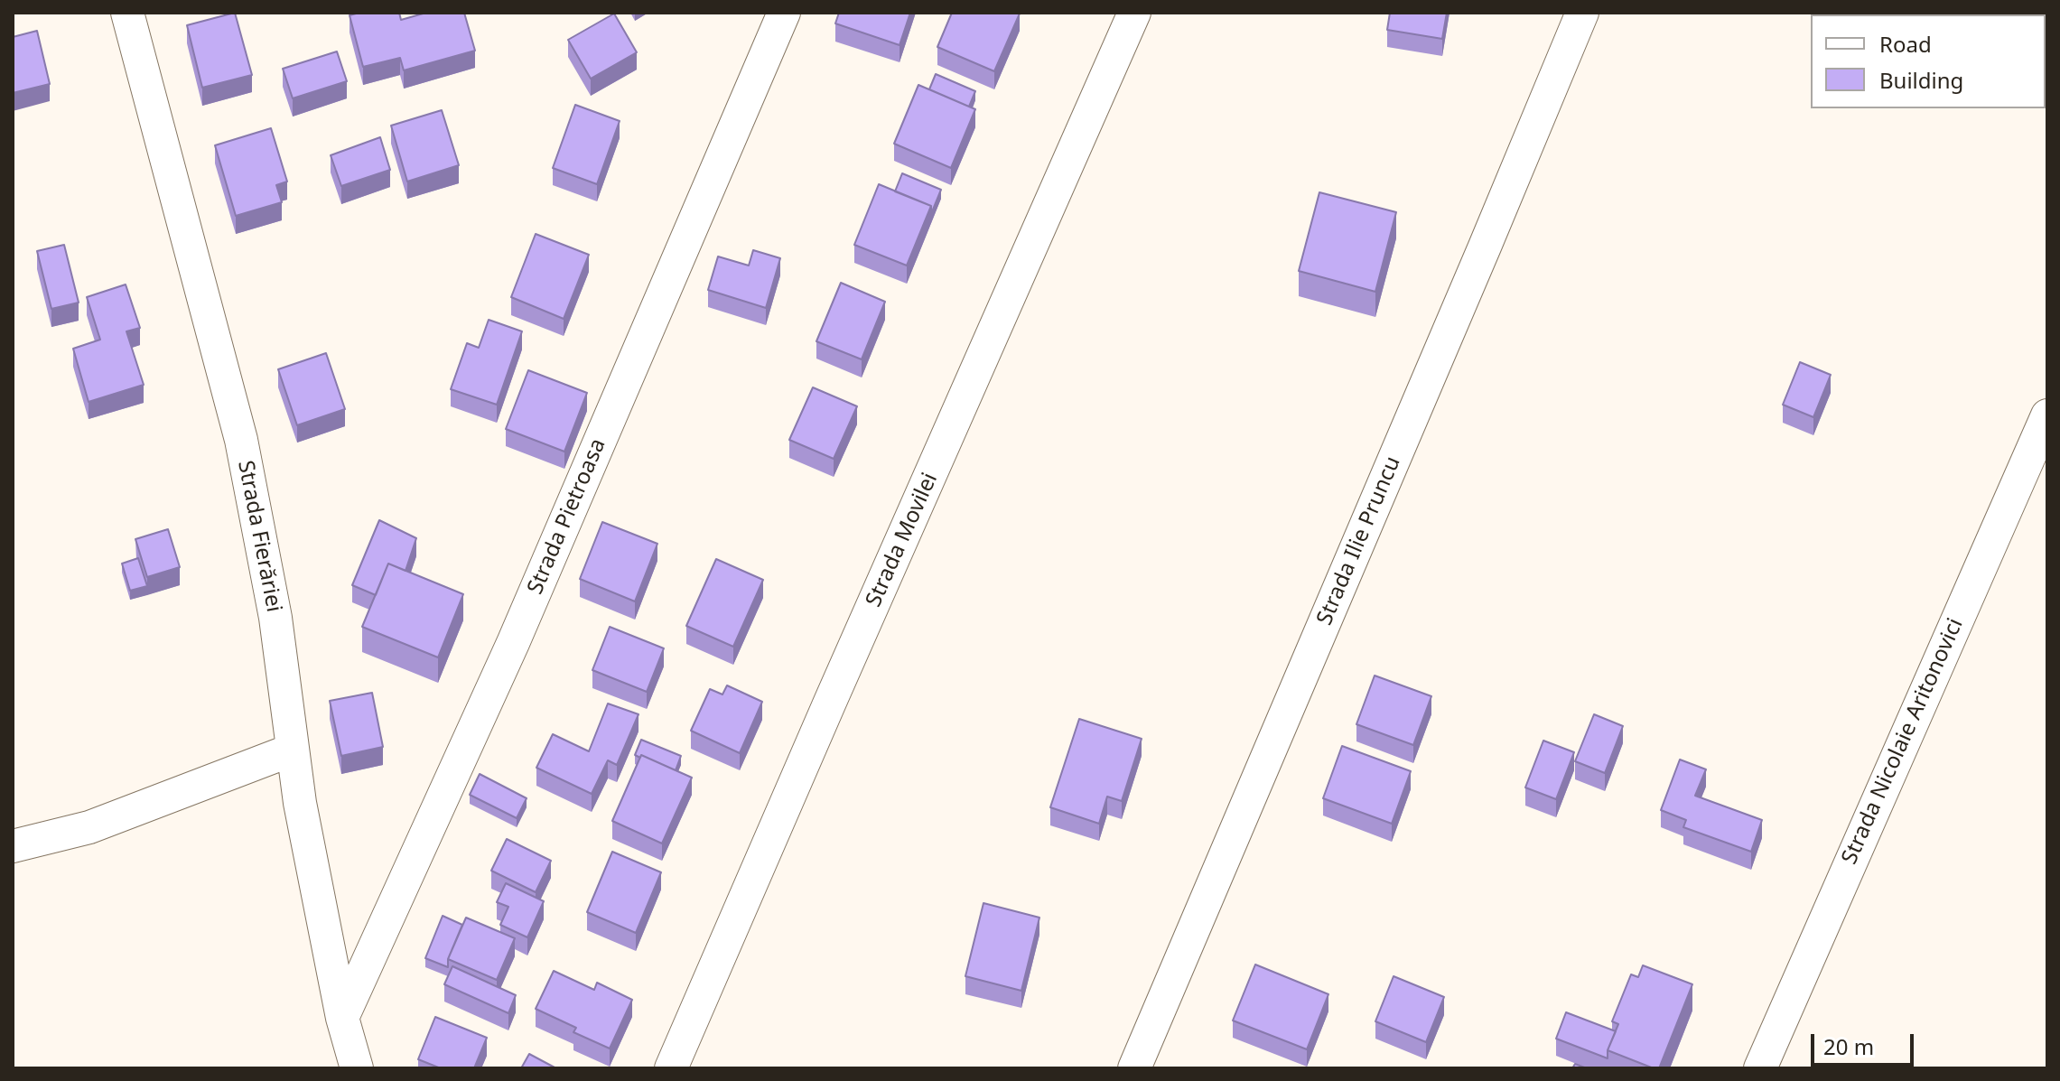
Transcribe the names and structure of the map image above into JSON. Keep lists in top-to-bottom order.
{
  "streets": {
    "street": [
      "Strada Pietroasa",
      "Strada Fierăriei",
      "Strada Movilei",
      "Strada Ilie Pruncu",
      "Strada Nicolaie Aritonovici"
    ]
  },
  "crossings": [
    ["Strada Pietroasa", "Strada Fierăriei"]
  ],
  "legend": ["Road", "Building"],
  "scale_bar": "20 m"
}
